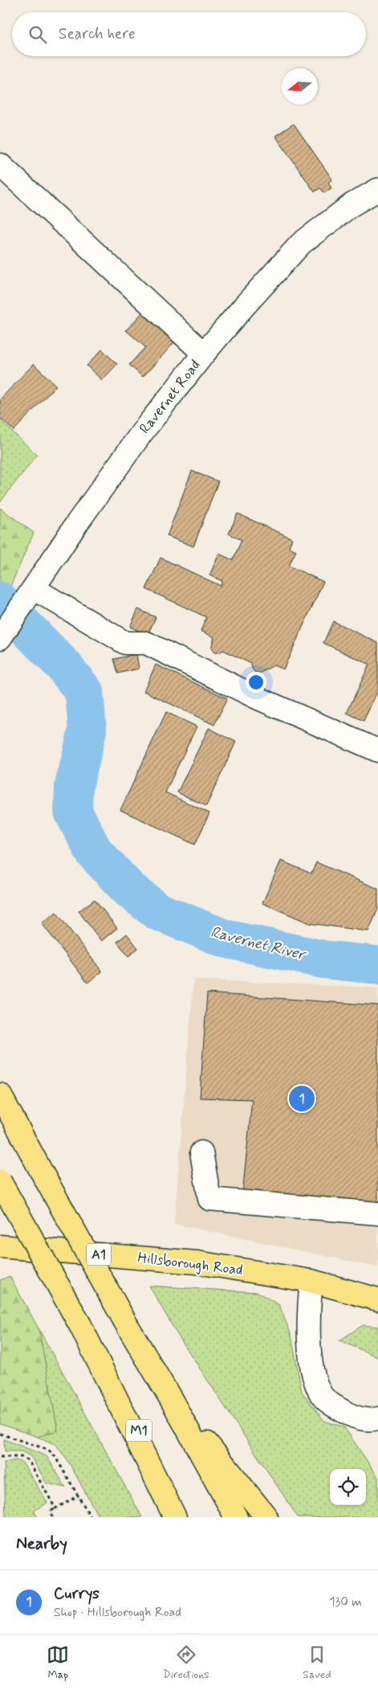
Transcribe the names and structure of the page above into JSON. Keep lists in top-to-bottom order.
{
  "streets": {
    "highway": ["A1", "Hillsborough Road", "M1"],
    "street": ["Ravernet Road"]
  },
  "water": ["Ravernet River"],
  "north": "left",
  "page": {
    "search": "Search here",
    "pins": "1",
    "heading": "Nearby",
    "list": [
      {
        "mark": "1",
        "name": "Currys",
        "note": "Shop · Hillsborough Road",
        "value": "130 m"
      }
    ],
    "nav": ["Map", "Directions", "Saved"]
  }
}
